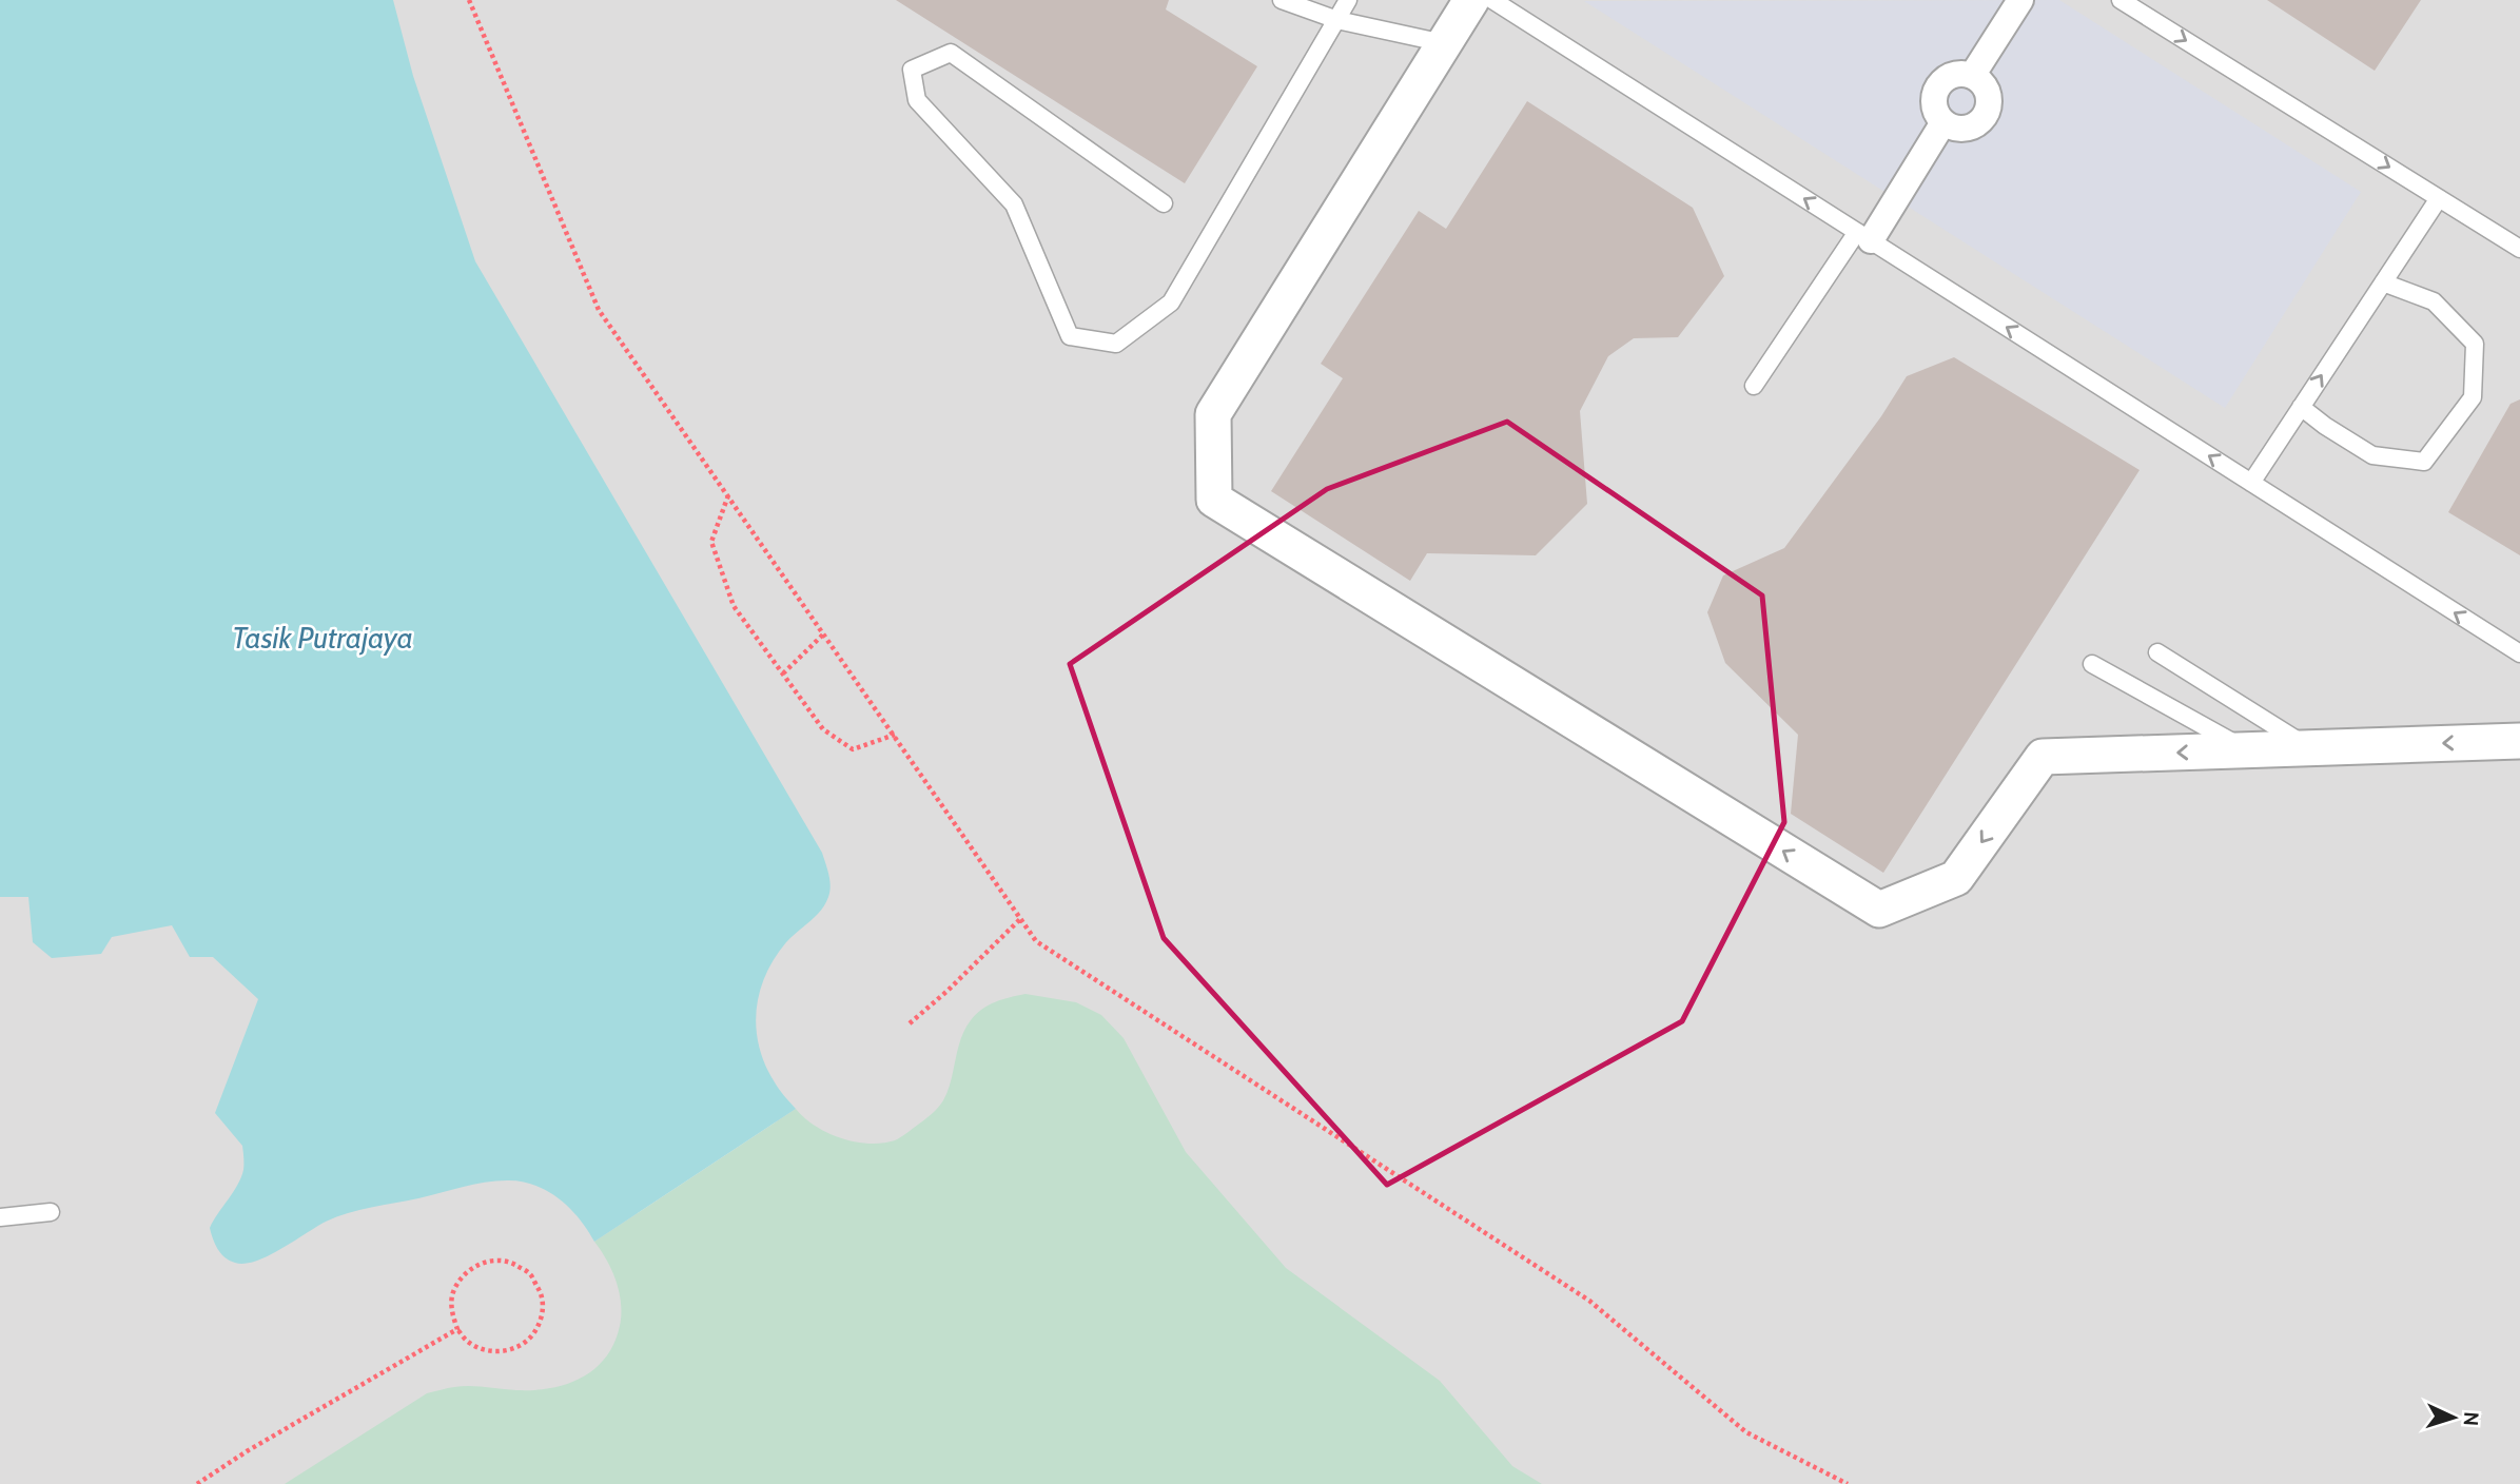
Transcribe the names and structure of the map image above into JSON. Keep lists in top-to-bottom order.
{
  "water": ["Tasik Putrajaya"],
  "north": "right"
}
